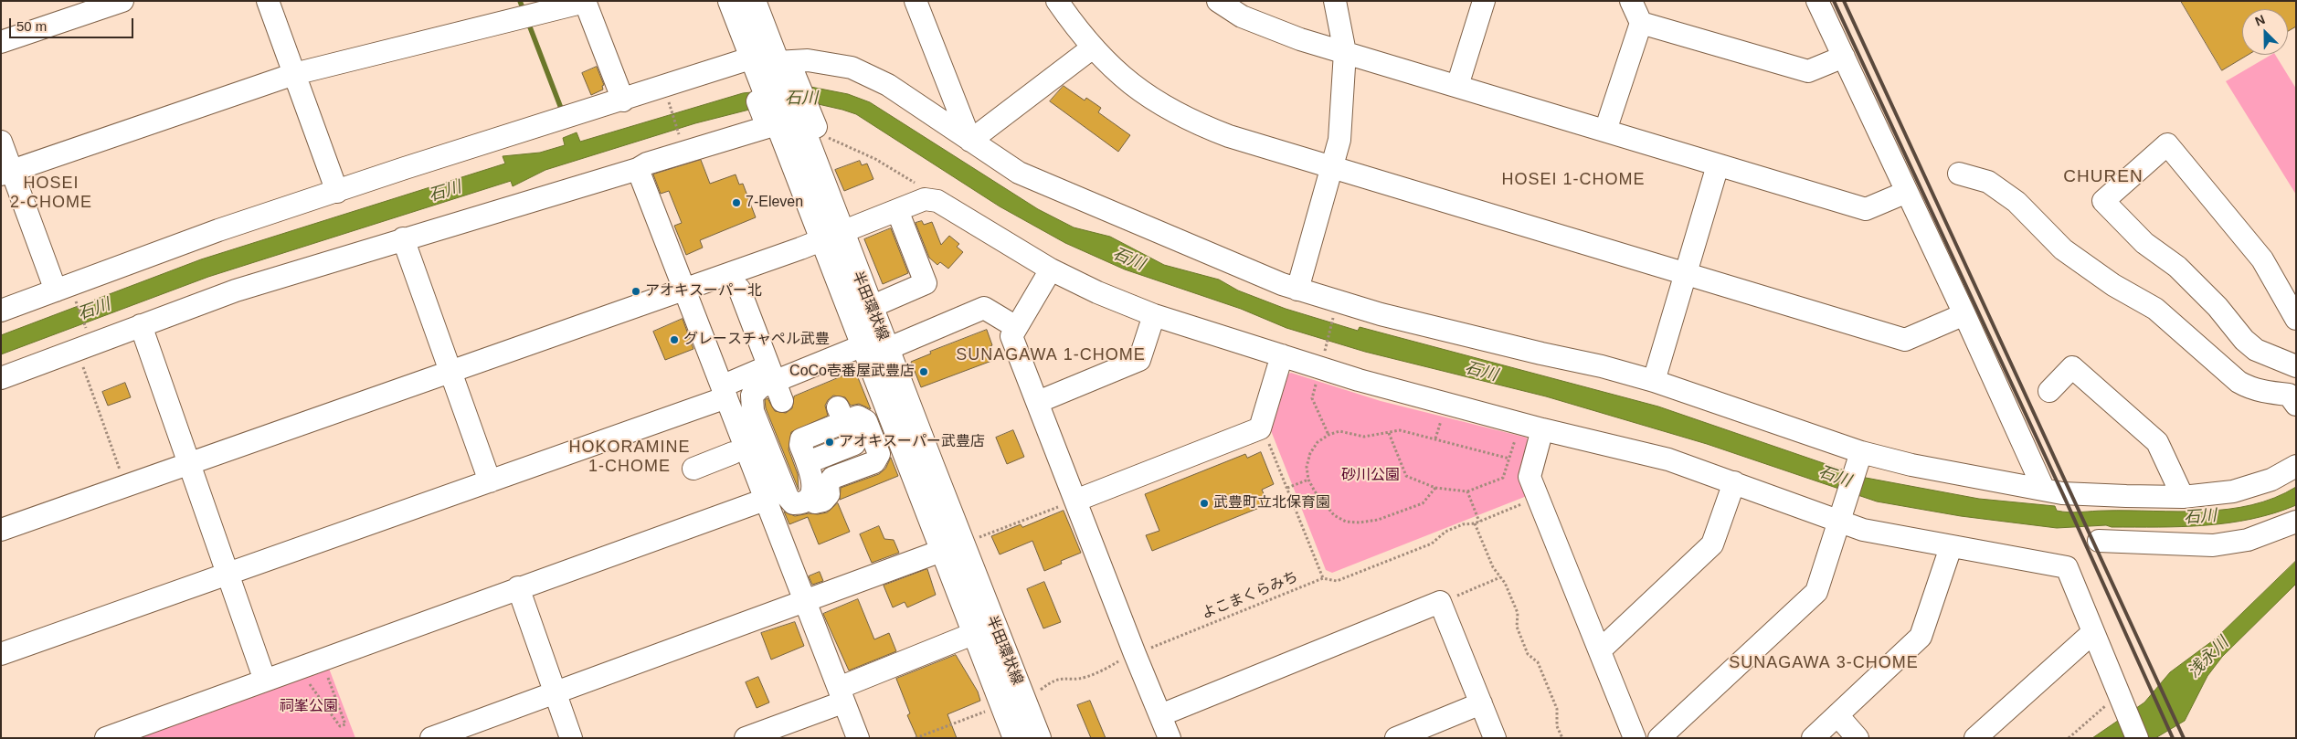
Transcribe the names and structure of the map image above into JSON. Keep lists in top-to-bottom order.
{
  "streets": {
    "main road": ["半田環状線"],
    "path": ["よこまくらみち"]
  },
  "districts": [
    "CHUREN",
    "HOSEI 1-CHOME",
    "HOSEI 2-CHOME",
    "SUNAGAWA 1-CHOME",
    "HOKORAMINE 1-CHOME",
    "SUNAGAWA 3-CHOME"
  ],
  "water": ["石川", "浅永川"],
  "parks": ["砂川公園", "祠峯公園"],
  "places": [
    "7-Eleven",
    "アオキスーパー北",
    "グレースチャペル武豊",
    "CoCo壱番屋武豊店",
    "アオキスーパー武豊店",
    "武豊町立北保育園"
  ],
  "scale_bar": "50 m",
  "north": "top left"
}
